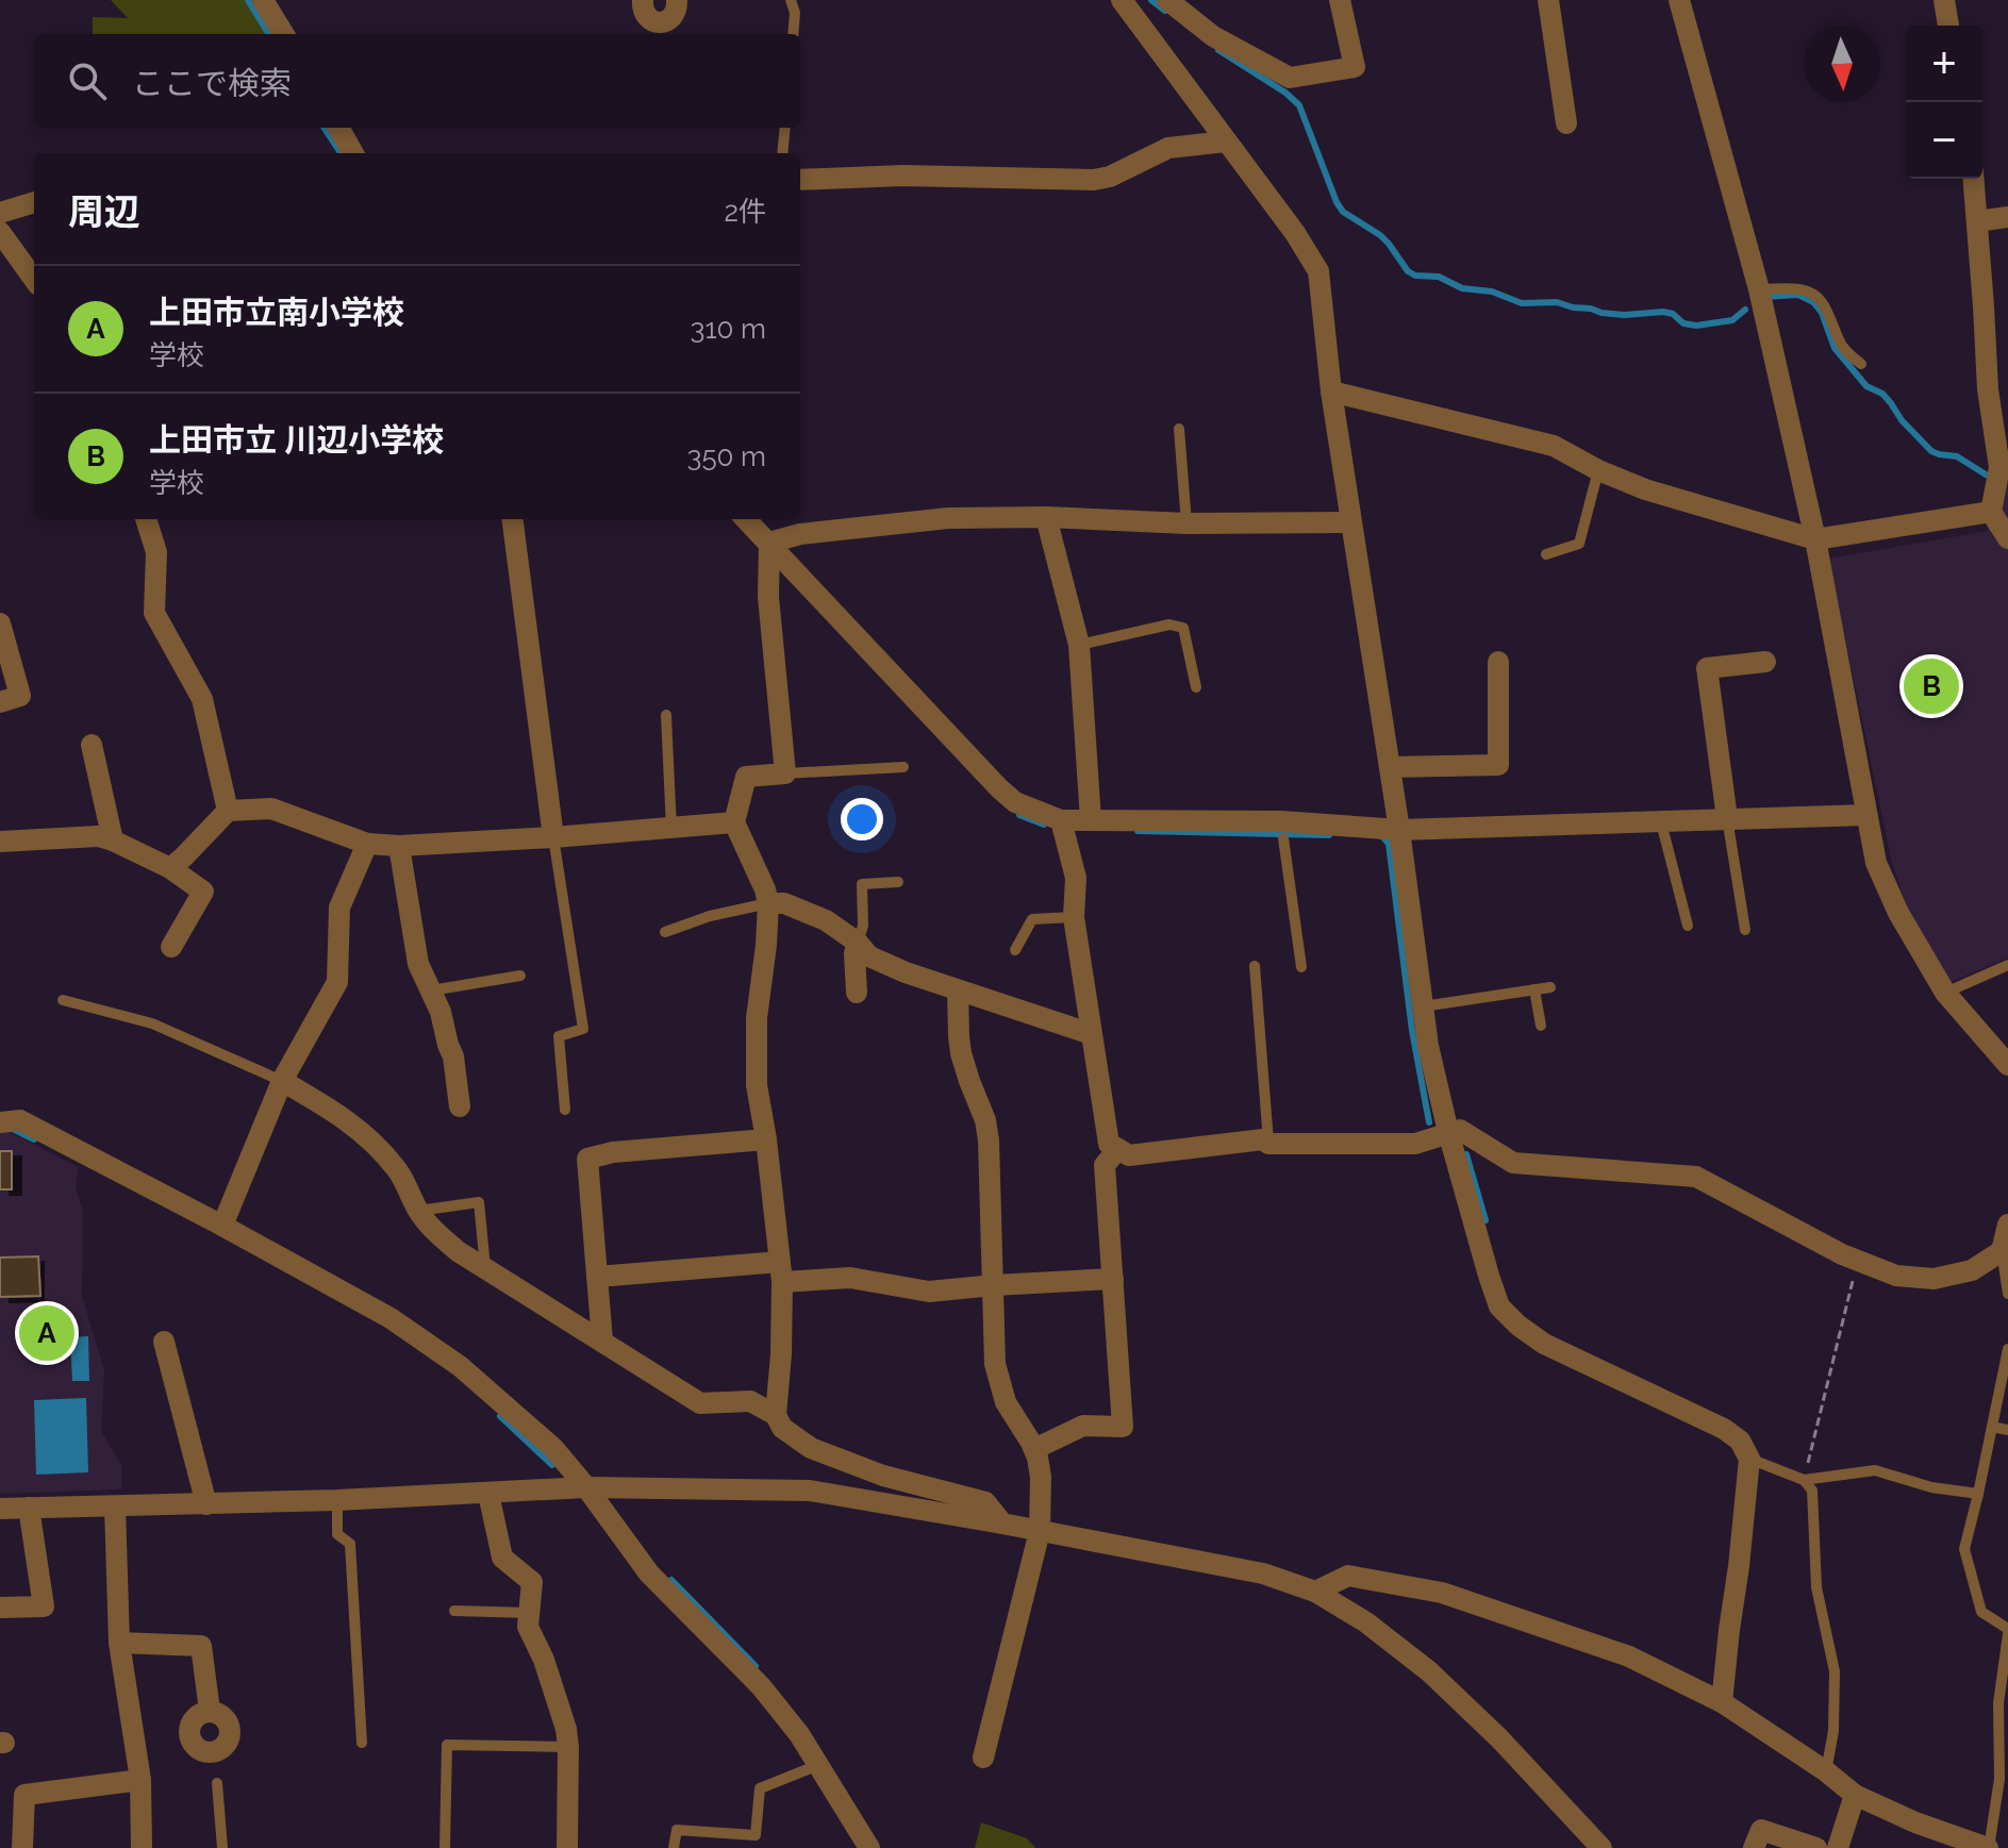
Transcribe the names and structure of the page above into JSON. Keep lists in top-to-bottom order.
{
  "north": "bottom",
  "page": {
    "map_buttons": ["+", "−"],
    "search": "ここで検索",
    "heading": ["周辺", "2件"],
    "list": [
      {
        "mark": "A",
        "name": "上田市立南小学校",
        "note": "学校",
        "value": "310 m"
      },
      {
        "mark": "B",
        "name": "上田市立 川辺小学校",
        "note": "学校",
        "value": "350 m"
      }
    ],
    "pins": ["B", "A"]
  }
}
